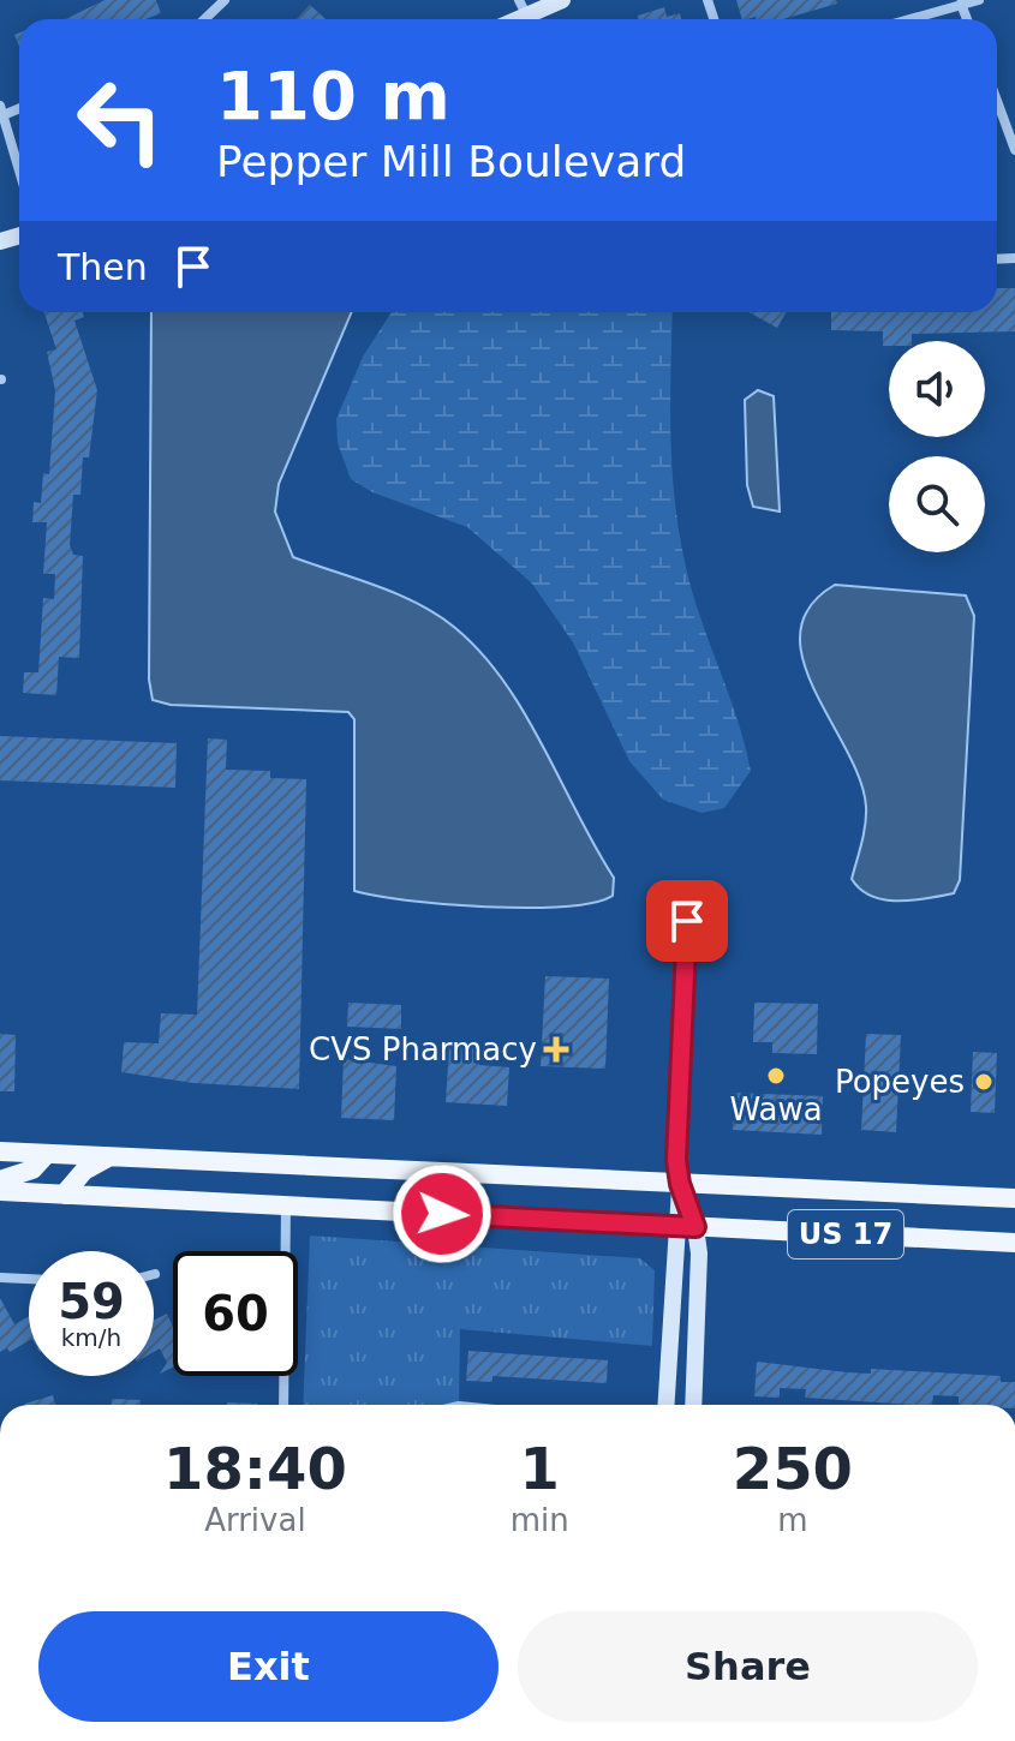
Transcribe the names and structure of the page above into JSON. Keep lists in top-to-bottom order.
{
  "streets": {
    "main road": ["US 17"]
  },
  "places": {
    "health": ["CVS Pharmacy"],
    "other": ["Wawa", "Popeyes"]
  },
  "page": {
    "turn": ["110 m", "Pepper Mill Boulevard"],
    "then": "Then",
    "speed": "59 km/h",
    "limit": "60",
    "eta": [
      "18:40",
      "Arrival",
      "1",
      "min",
      "250",
      "m"
    ],
    "buttons": ["Exit", "Share"]
  }
}
